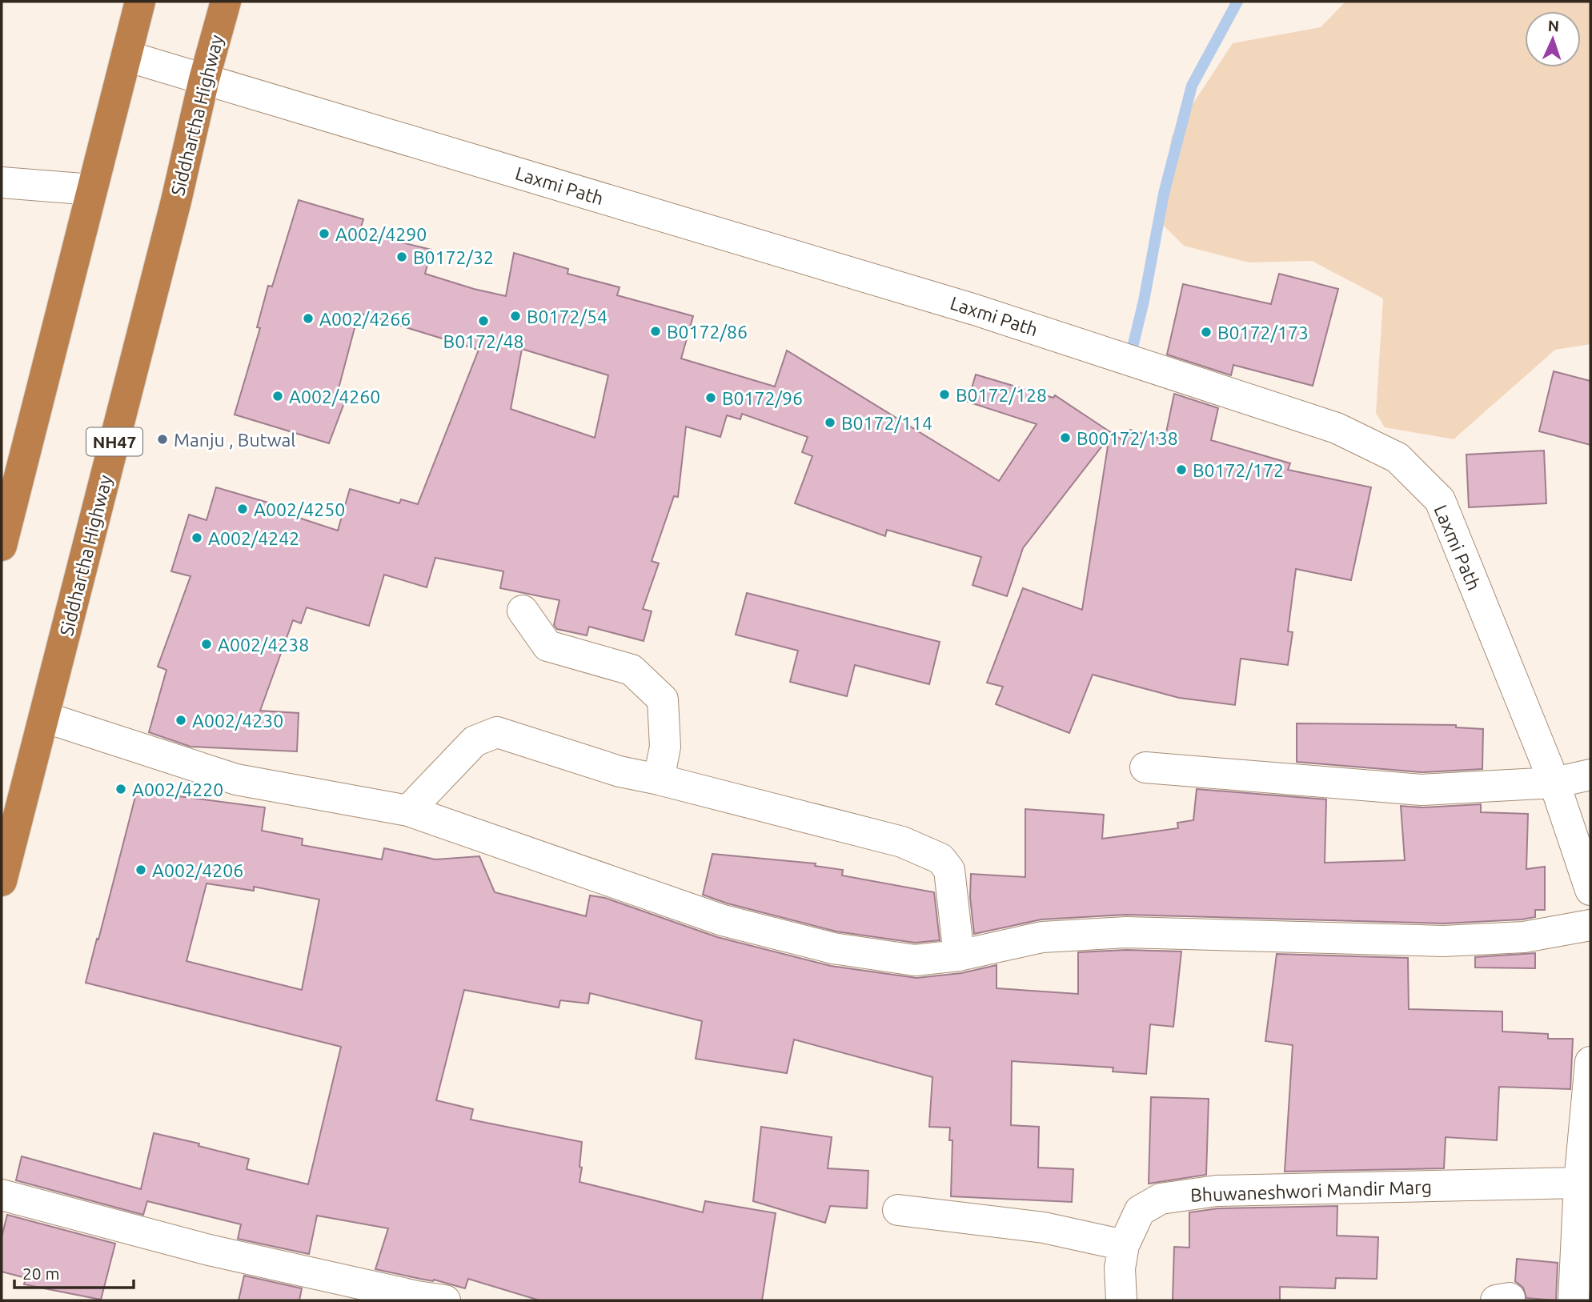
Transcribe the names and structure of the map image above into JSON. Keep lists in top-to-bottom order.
{
  "streets": {
    "highway": ["Siddhartha Highway", "NH47"],
    "street": ["Laxmi Path", "Bhuwaneshwori Mandir Marg"]
  },
  "crossings": [
    ["Siddhartha Highway", "Laxmi Path"]
  ],
  "places": [
    "A002/4290",
    "B0172/32",
    "B0172/54",
    "A002/4266",
    "B0172/48",
    "B0172/86",
    "B0172/173",
    "B0172/128",
    "A002/4260",
    "B0172/96",
    "B0172/114",
    "B00172/138",
    "Manju , Butwal",
    "B0172/172",
    "A002/4250",
    "A002/4242",
    "A002/4238",
    "A002/4230",
    "A002/4220",
    "A002/4206"
  ],
  "scale_bar": "20 m",
  "north": "top"
}
